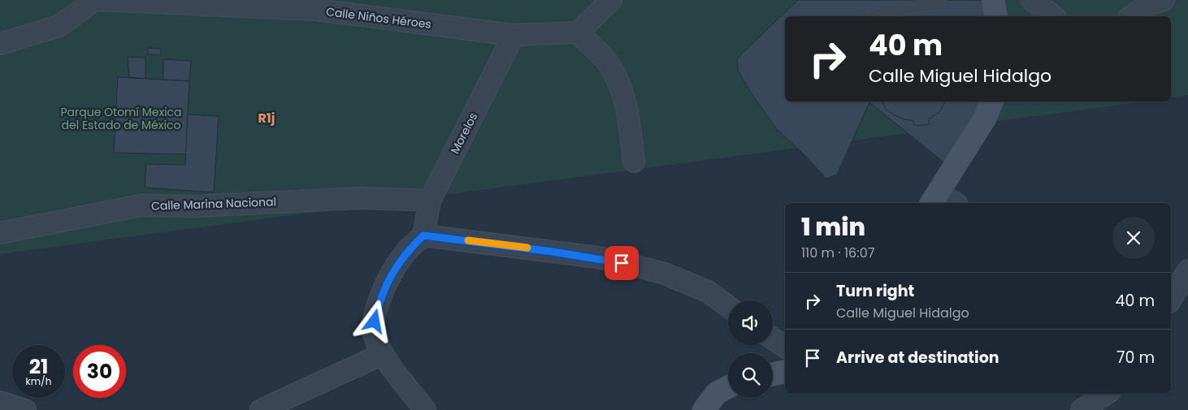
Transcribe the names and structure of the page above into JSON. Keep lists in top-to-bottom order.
{
  "streets": {
    "street": ["Calle Niños Héroes", "Morelos", "Calle Marina Nacional"]
  },
  "crossings": [
    ["Calle Niños Héroes", "Morelos"],
    ["Morelos", "Calle Marina Nacional"]
  ],
  "districts": ["R1j"],
  "parks": ["Parque Otomí Mexica del Estado de México"],
  "page": {
    "turn": ["40 m", "Calle Miguel Hidalgo"],
    "heading": ["1 min", "110 m · 16:07"],
    "list": [
      {
        "name": "Turn right",
        "note": "Calle Miguel Hidalgo",
        "value": "40 m"
      },
      {
        "name": "Arrive at destination",
        "value": "70 m"
      }
    ],
    "speed": "21 km/h",
    "limit": "30"
  }
}
